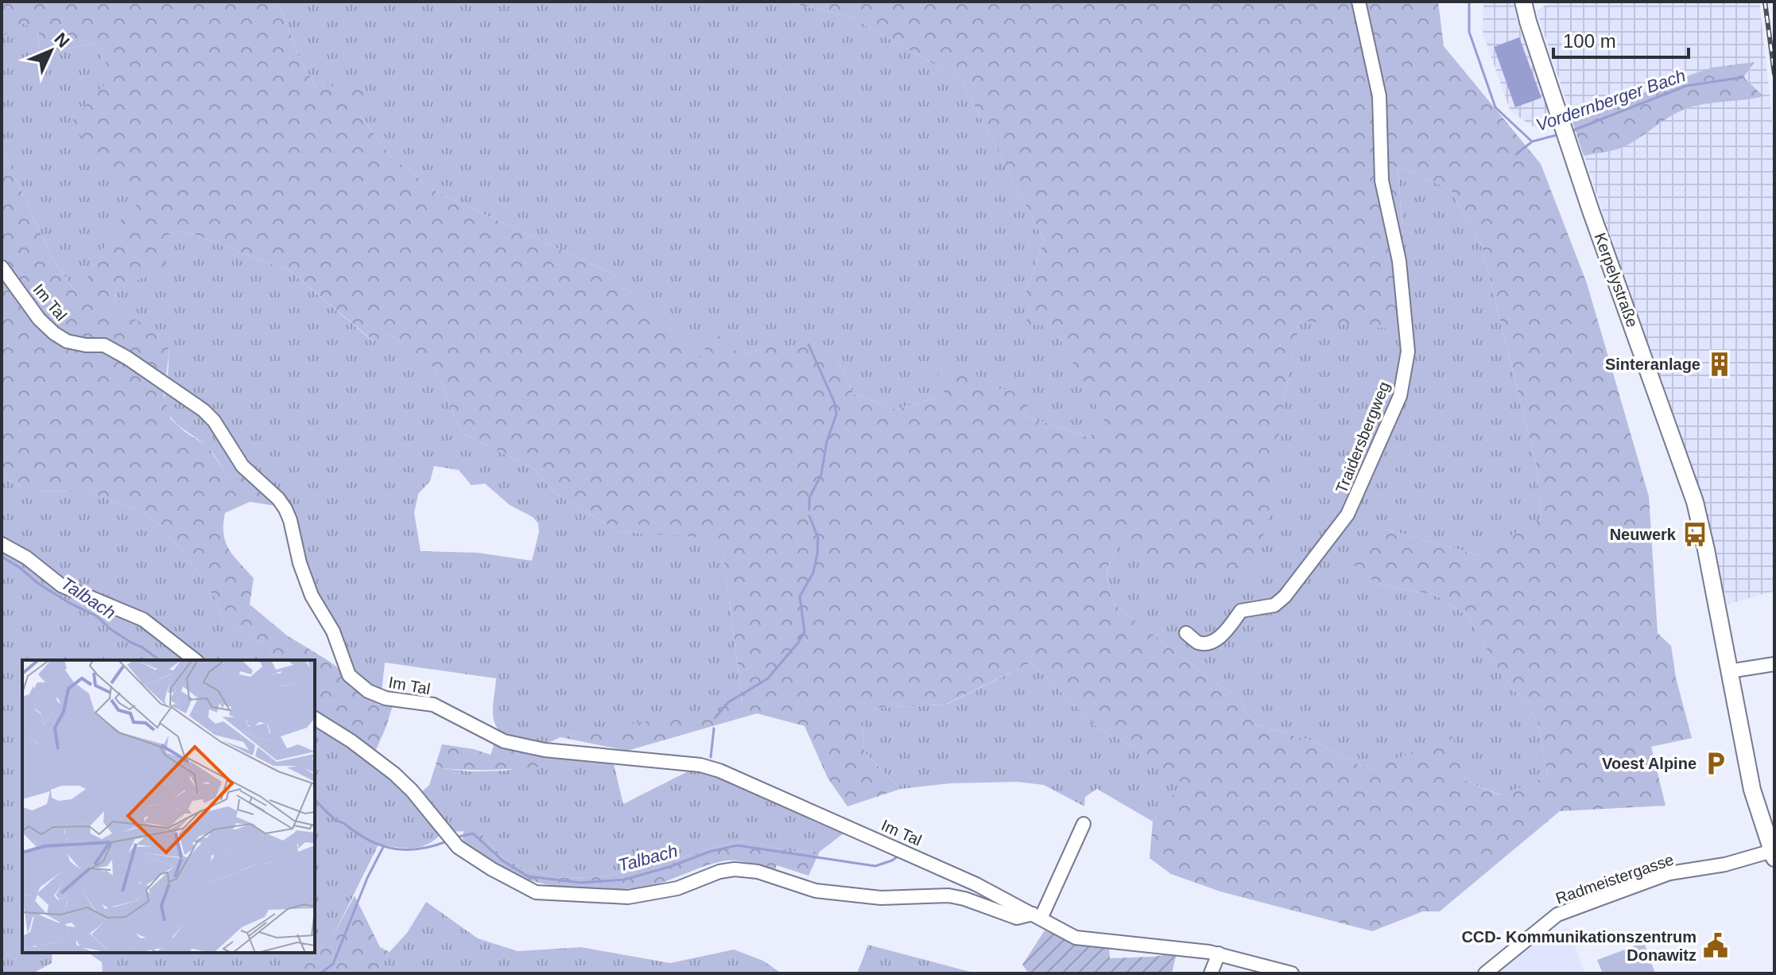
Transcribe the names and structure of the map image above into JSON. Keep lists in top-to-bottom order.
{
  "streets": {
    "main road": ["Kerpelystraße"],
    "street": ["Im Tal", "Traidersbergweg", "Radmeistergasse"]
  },
  "crossings": [
    ["Kerpelystraße", "Radmeistergasse"]
  ],
  "water": ["Vordernberger Bach", "Talbach"],
  "places": {
    "building": ["Sinteranlage"],
    "bus stop": ["Neuwerk"],
    "parking": ["Voest Alpine"],
    "public building": ["CCD- Kommunikationszentrum Donawitz"]
  },
  "scale_bar": "100 m",
  "north": "top right"
}
